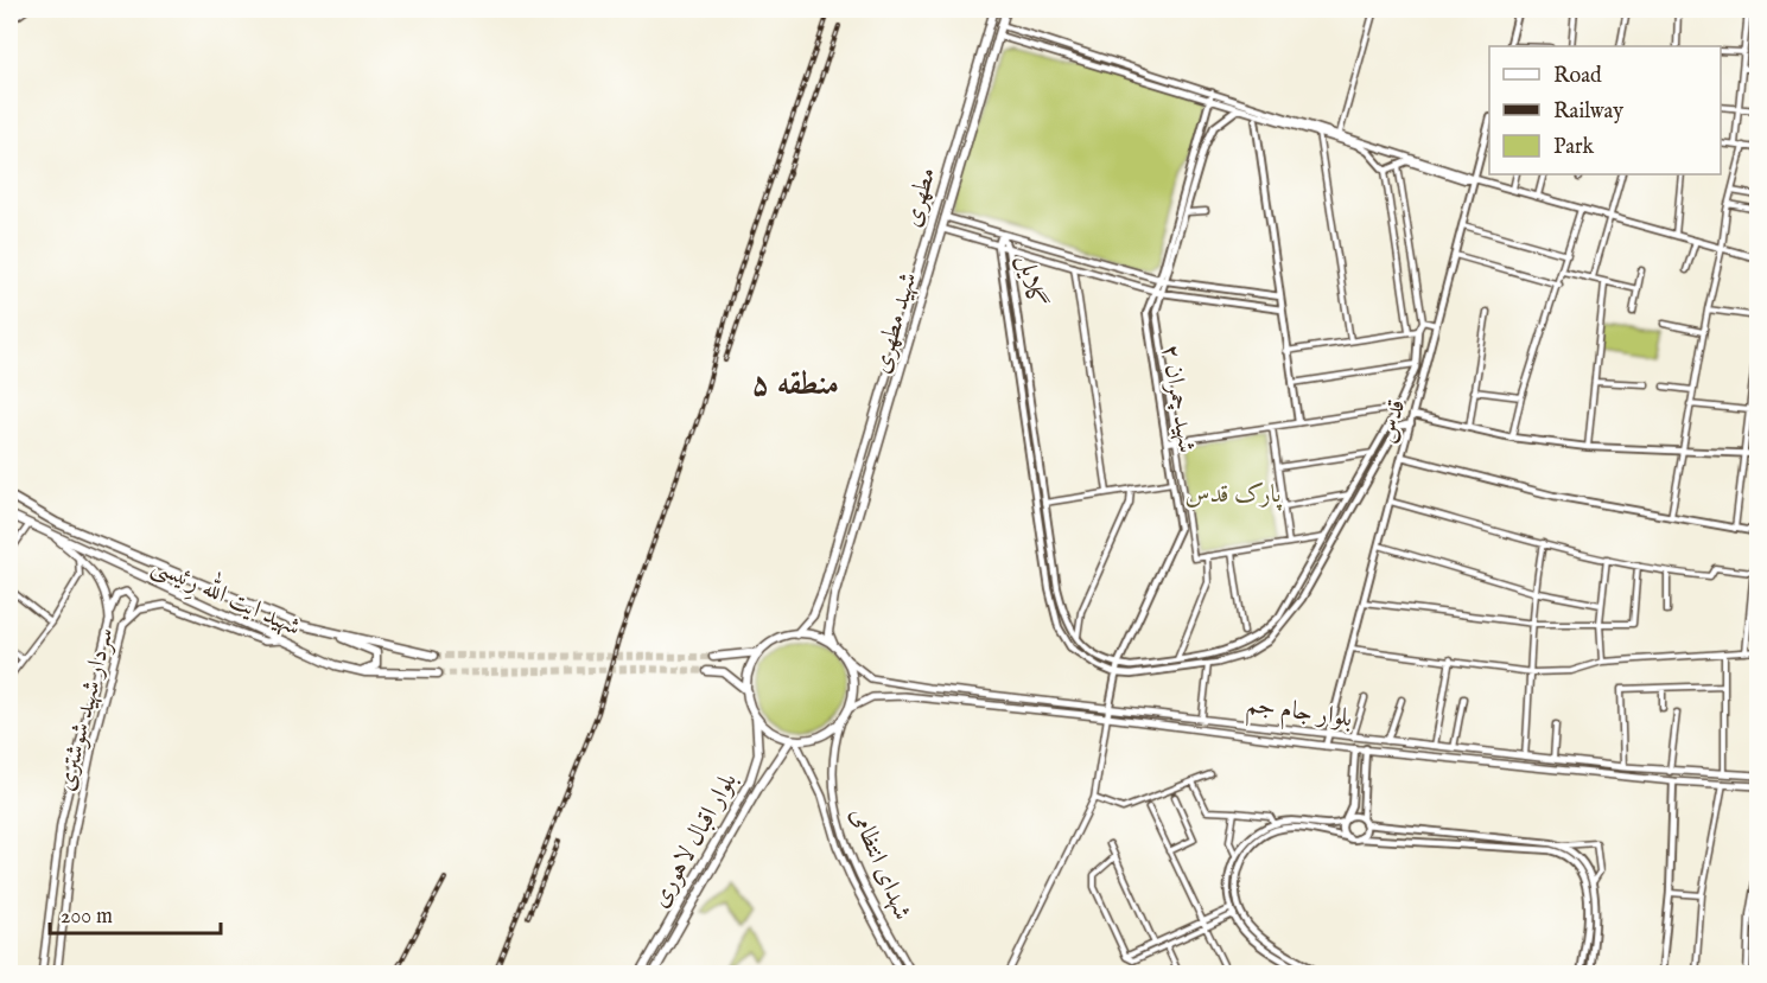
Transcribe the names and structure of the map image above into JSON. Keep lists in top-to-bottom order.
{
  "streets": {
    "main road": [
      "مطهری",
      "شهید مطهری",
      "شهید ایت الله رِئیسی",
      "سردار شهید شوشتری",
      "بلوار جام جم",
      "بلوار اقبال لاهوری",
      "شهدای انتظامی"
    ],
    "street": ["گلایل", "شهید چمران ۲", "قدس"]
  },
  "crossings": [
    ["مطهری", "شهید مطهری"],
    ["مطهری", "بلوار جام جم"],
    ["مطهری", "بلوار اقبال لاهوری"],
    ["مطهری", "شهدای انتظامی"],
    ["گلایل", "شهید چمران ۲"],
    ["شهید مطهری", "بلوار جام جم"],
    ["شهید مطهری", "بلوار اقبال لاهوری"],
    ["شهید مطهری", "شهدای انتظامی"],
    ["شهید چمران ۲", "بلوار جام جم"],
    ["قدس", "بلوار جام جم"],
    ["شهید ایت الله رِئیسی", "سردار شهید شوشتری"],
    ["بلوار جام جم", "بلوار اقبال لاهوری"],
    ["بلوار جام جم", "شهدای انتظامی"],
    ["بلوار اقبال لاهوری", "شهدای انتظامی"]
  ],
  "districts": ["منطقه ۵"],
  "parks": ["پارک قدس"],
  "legend": ["Road", "Railway", "Park"],
  "scale_bar": "200 m"
}
